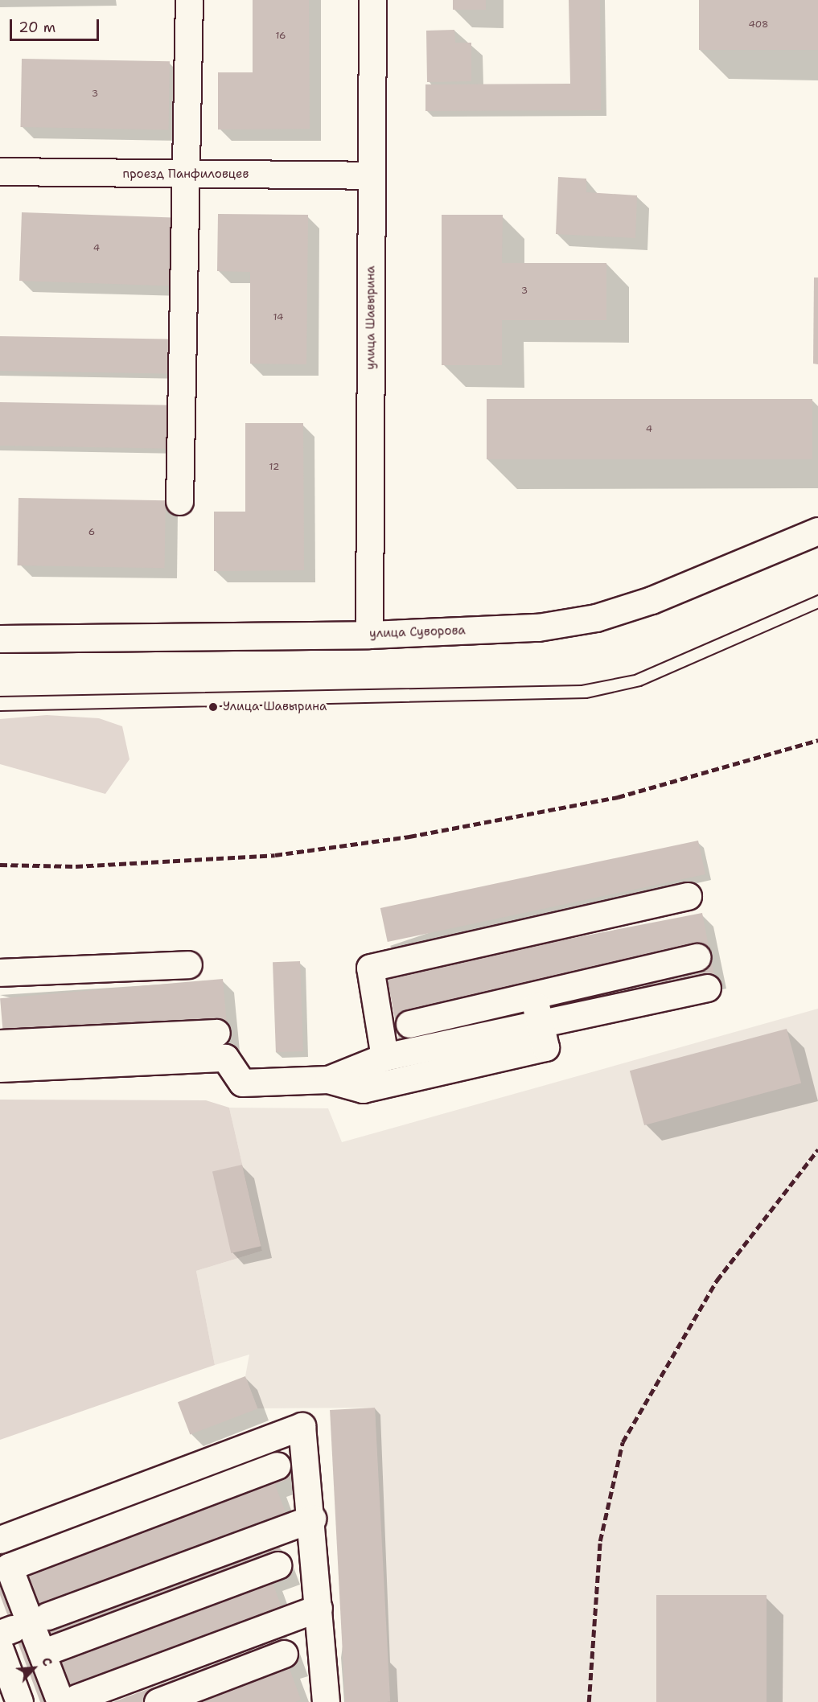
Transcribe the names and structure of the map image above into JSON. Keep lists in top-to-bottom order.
{
  "streets": {
    "street": ["проезд Панфиловцев", "улица Шавырина", "улица Суворова"]
  },
  "crossings": [
    ["проезд Панфиловцев", "улица Шавырина"],
    ["улица Шавырина", "улица Суворова"]
  ],
  "places": ["Улица Шавырина"],
  "house_numbers": [
    "408",
    "16",
    "3",
    "4",
    "3",
    "14",
    "4",
    "12",
    "6"
  ],
  "scale_bar": "20 m",
  "north": "top right"
}
